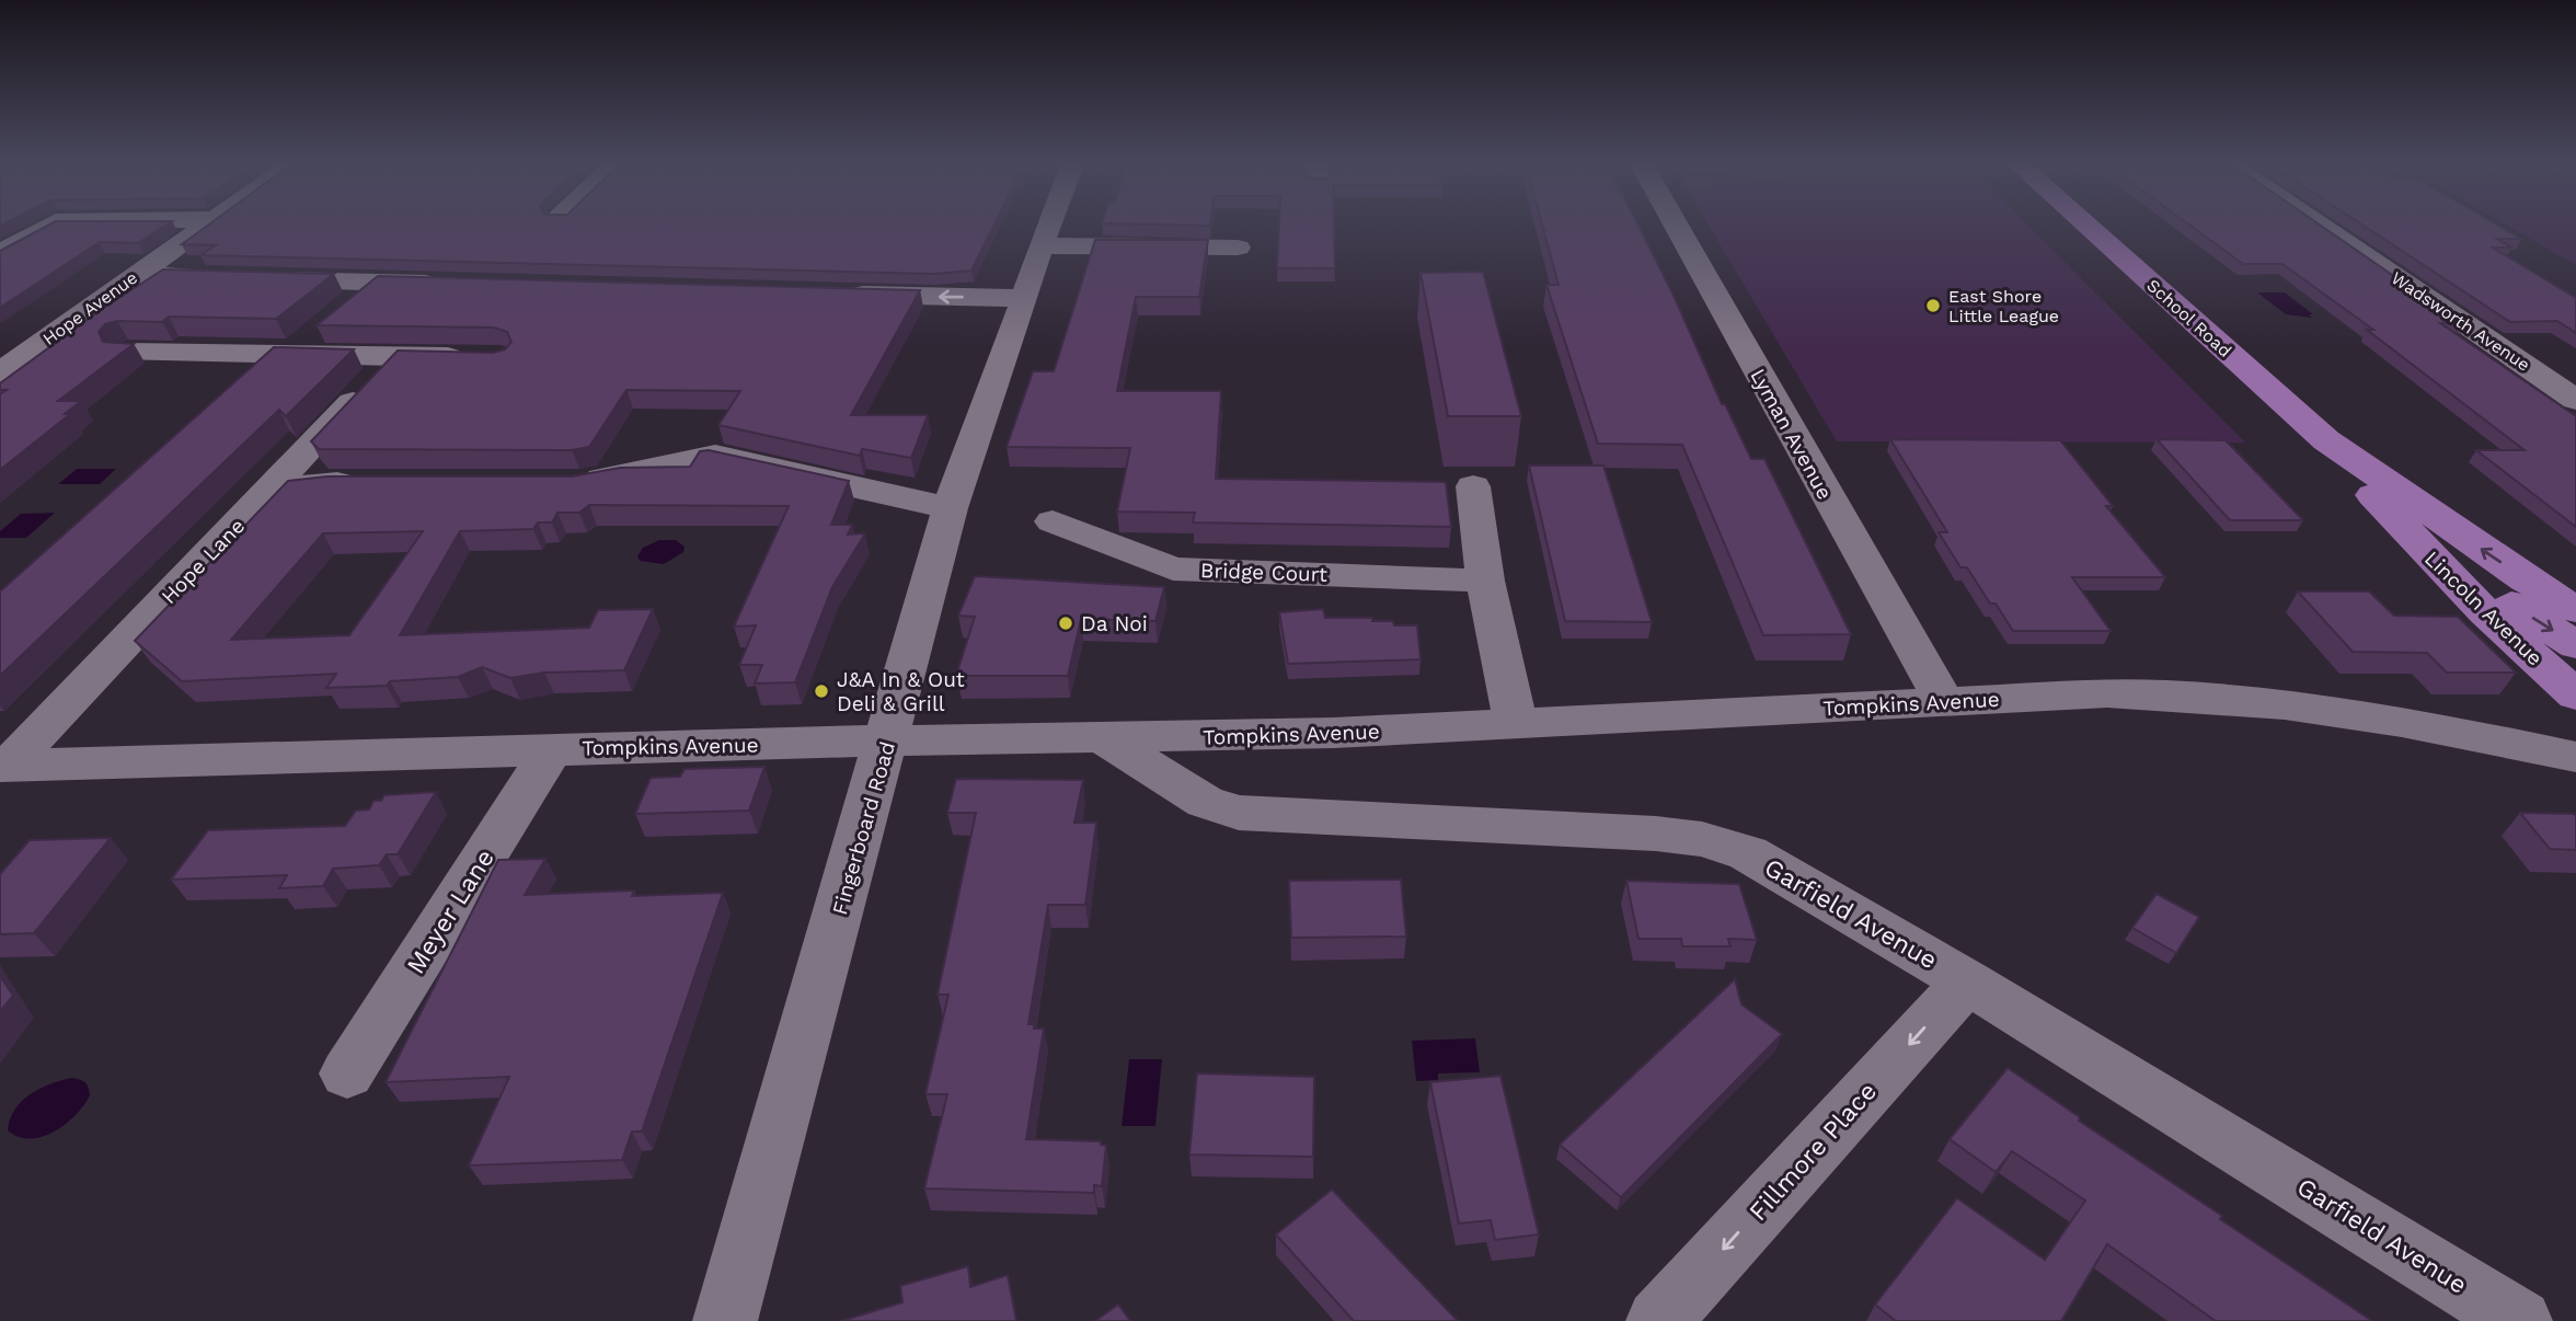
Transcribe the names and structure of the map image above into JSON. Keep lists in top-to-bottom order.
{
  "streets": {
    "main road": ["School Road", "Lincoln Avenue"],
    "street": [
      "Hope Avenue",
      "Wadsworth Avenue",
      "Lyman Avenue",
      "Hope Lane",
      "Bridge Court",
      "Tompkins Avenue",
      "Fingerboard Road",
      "Meyer Lane",
      "Garfield Avenue",
      "Fillmore Place"
    ]
  },
  "crossings": [
    ["School Road", "Lincoln Avenue"],
    ["Lyman Avenue", "Tompkins Avenue"],
    ["Hope Lane", "Tompkins Avenue"],
    ["Tompkins Avenue", "Fingerboard Road"],
    ["Tompkins Avenue", "Meyer Lane"],
    ["Tompkins Avenue", "Garfield Avenue"],
    ["Garfield Avenue", "Fillmore Place"]
  ],
  "one_way": ["Fillmore Place"],
  "places": ["East Shore Little League", "Da Noi", "J&A In & Out Deli & Grill"]
}
